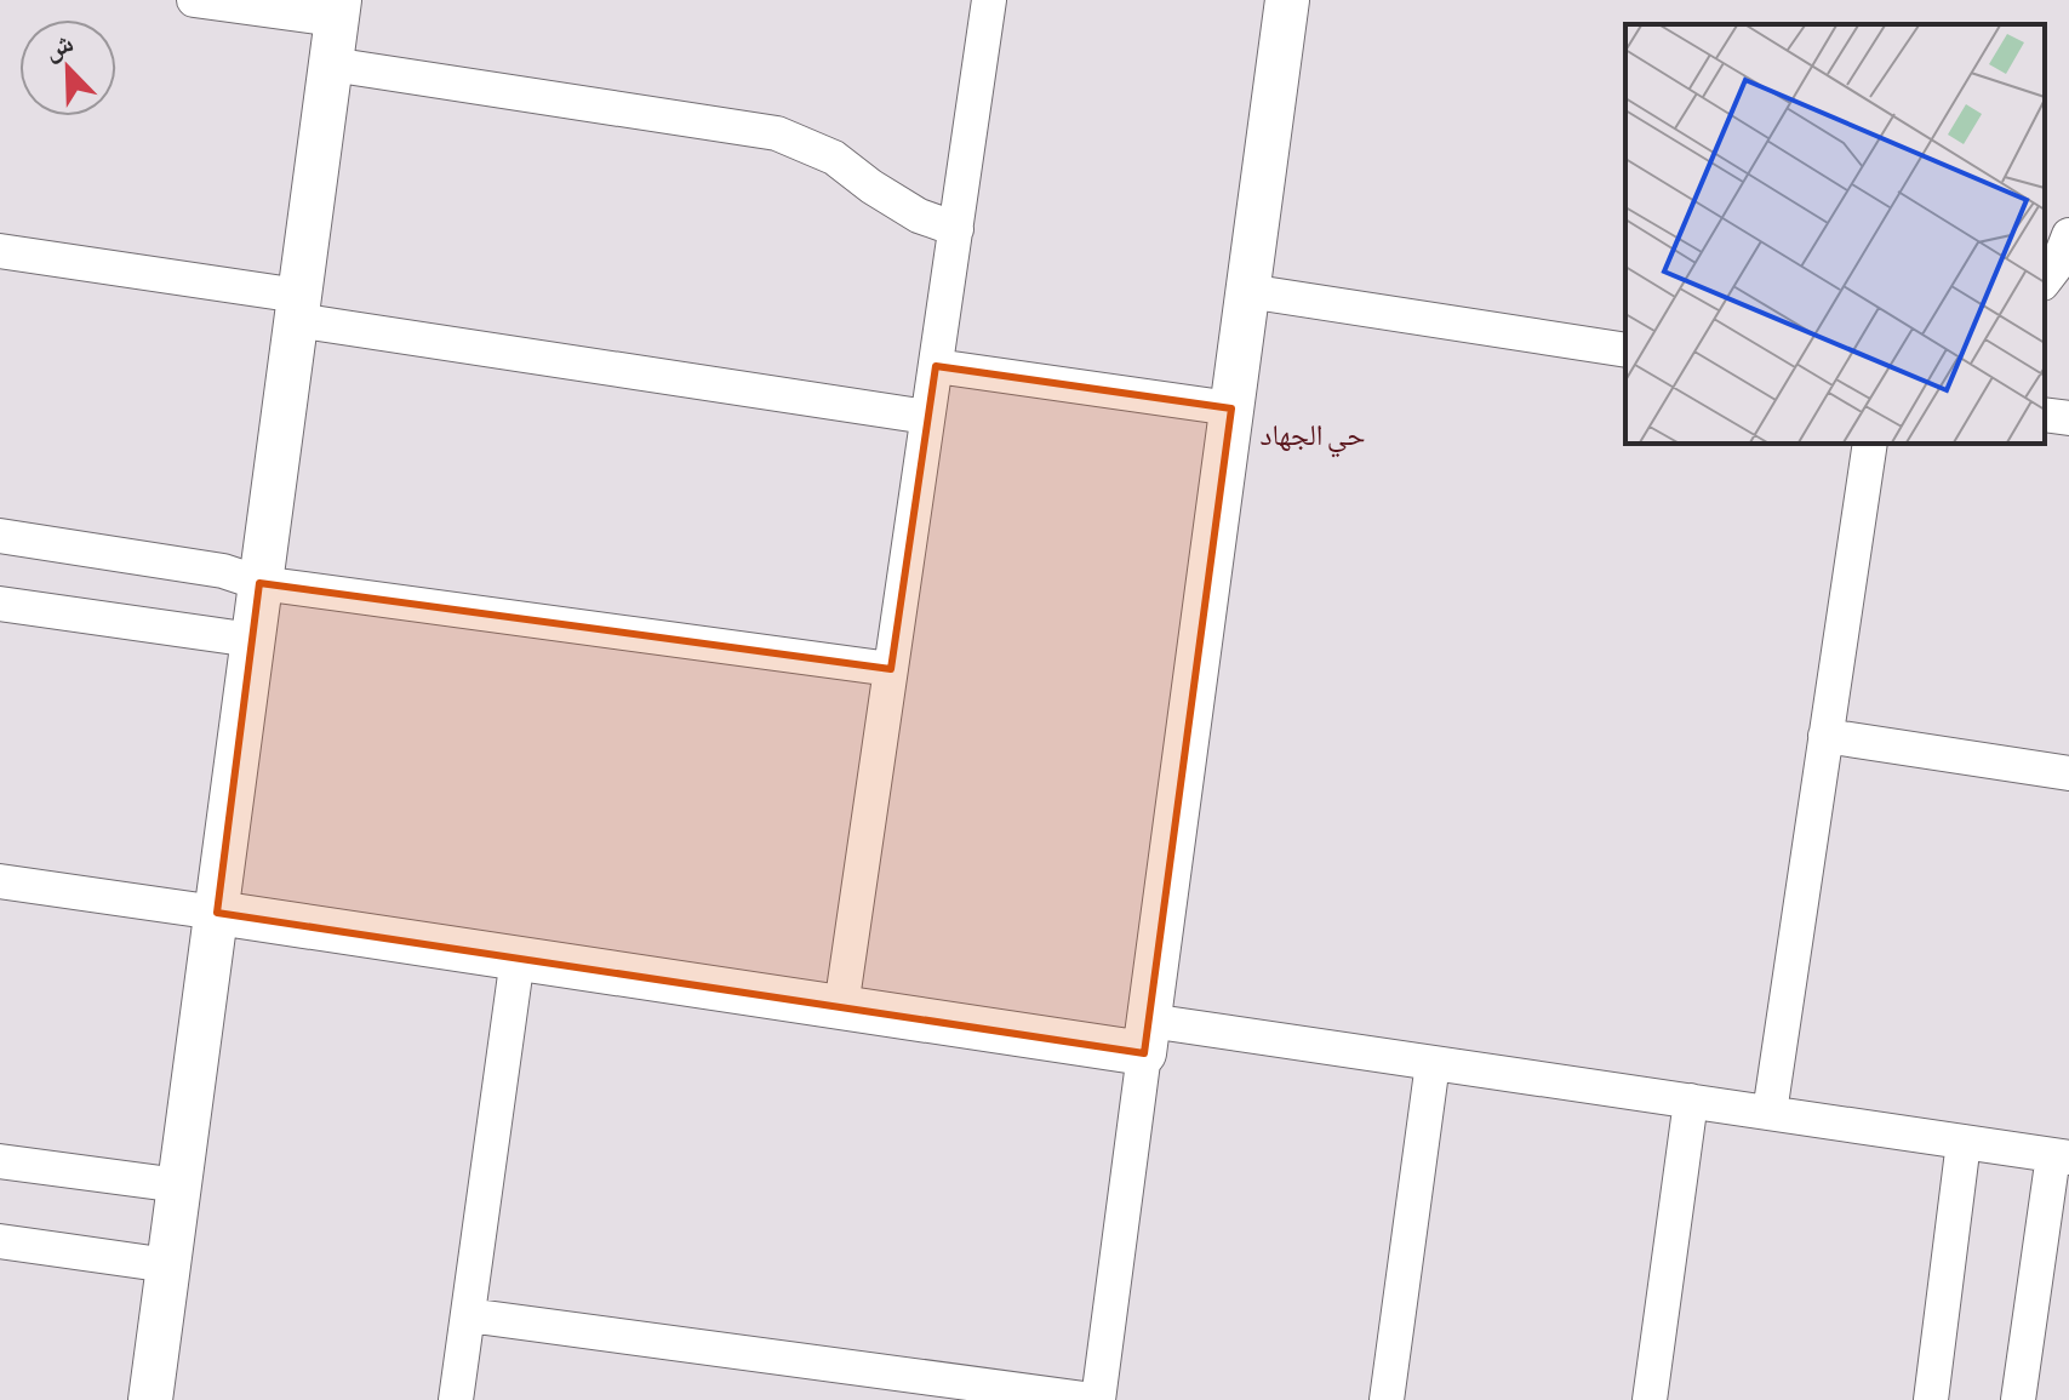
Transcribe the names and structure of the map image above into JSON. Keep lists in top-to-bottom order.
{
  "districts": ["حي الجهاد"],
  "north": "top left"
}
